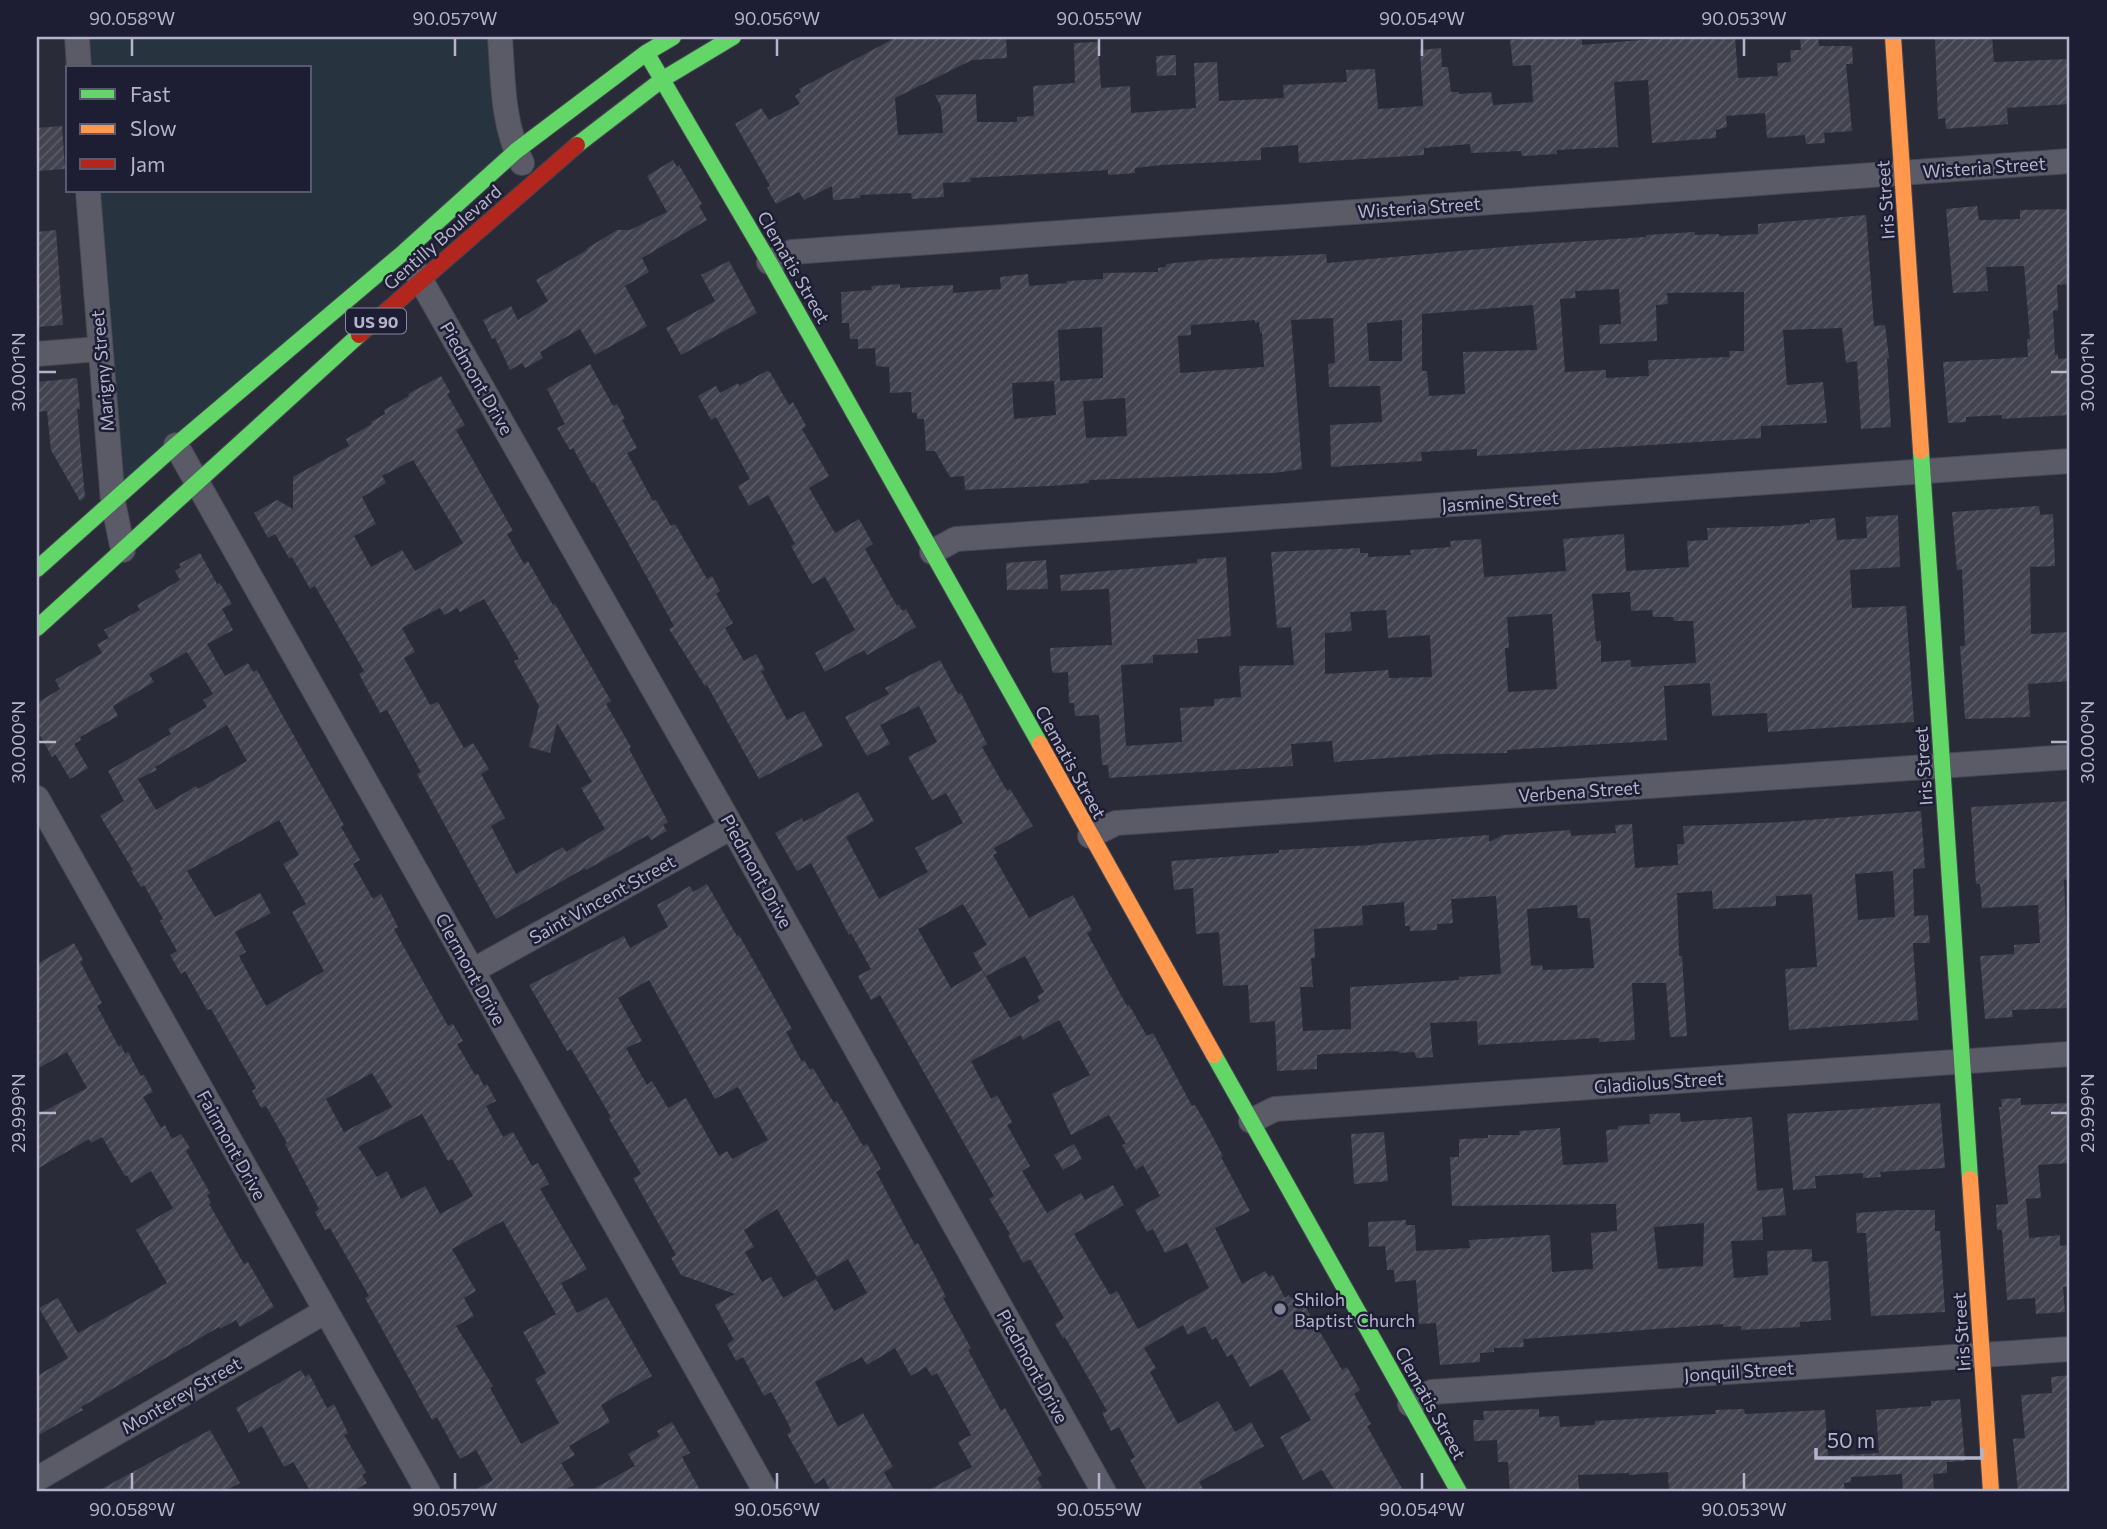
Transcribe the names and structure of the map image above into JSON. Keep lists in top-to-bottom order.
{
  "streets": {
    "street": [
      "Wisteria Street",
      "Iris Street",
      "Gentilly Boulevard",
      "Clematis Street",
      "US 90",
      "Marigny Street",
      "Piedmont Drive",
      "Jasmine Street",
      "Verbena Street",
      "Saint Vincent Street",
      "Clermont Drive",
      "Gladiolus Street",
      "Fairmont Drive",
      "Jonquil Street",
      "Monterey Street"
    ]
  },
  "crossings": [
    ["Wisteria Street", "Iris Street"],
    ["Wisteria Street", "Clematis Street"],
    ["Iris Street", "Jasmine Street"],
    ["Iris Street", "Verbena Street"],
    ["Iris Street", "Gladiolus Street"],
    ["Iris Street", "Jonquil Street"],
    ["Gentilly Boulevard", "Clematis Street"],
    ["Gentilly Boulevard", "Marigny Street"],
    ["Gentilly Boulevard", "Piedmont Drive"],
    ["Gentilly Boulevard", "Clermont Drive"],
    ["Clematis Street", "Jasmine Street"],
    ["Clematis Street", "Verbena Street"],
    ["Clematis Street", "Gladiolus Street"],
    ["Clematis Street", "Jonquil Street"],
    ["Piedmont Drive", "Saint Vincent Street"],
    ["Saint Vincent Street", "Clermont Drive"],
    ["Fairmont Drive", "Monterey Street"]
  ],
  "places": ["Shiloh Baptist Church"],
  "legend": ["Fast", "Slow", "Jam"],
  "scale_bar": "50 m",
  "coordinates": [
    "90.058°W",
    "90.057°W",
    "90.056°W",
    "90.055°W",
    "90.054°W",
    "90.053°W",
    "30.001°N",
    "30.000°N",
    "29.999°N"
  ]
}
